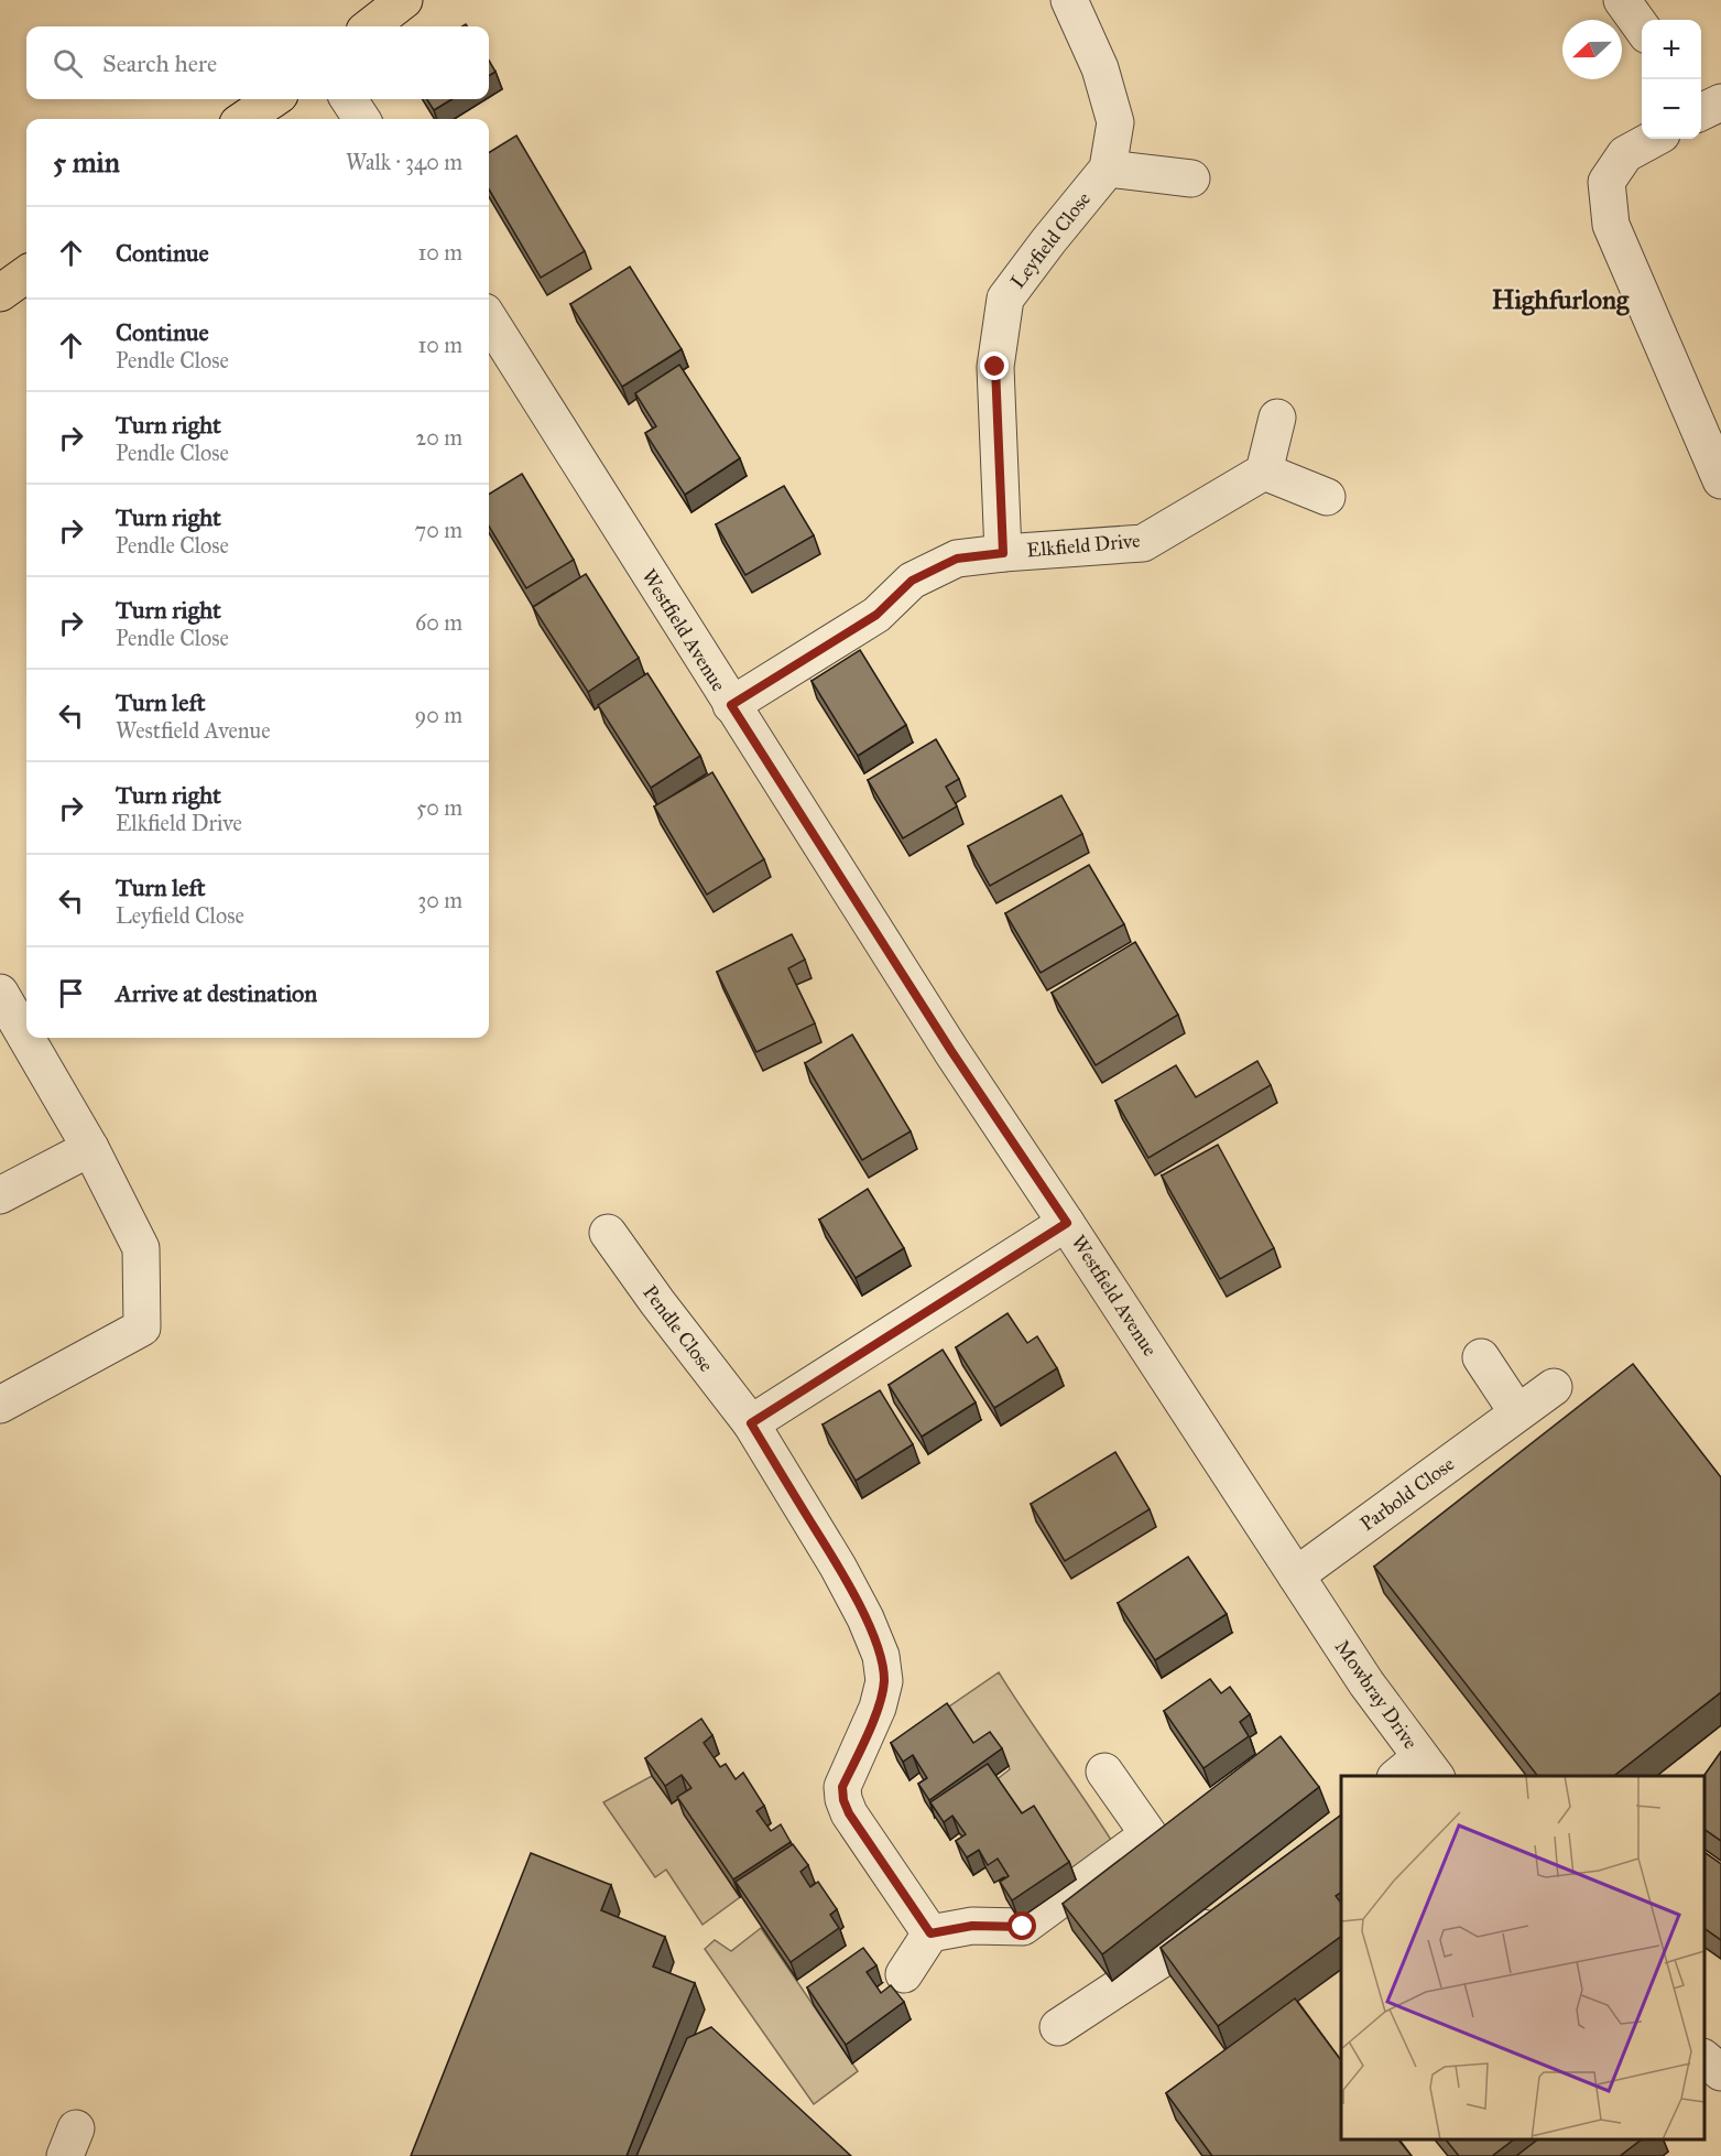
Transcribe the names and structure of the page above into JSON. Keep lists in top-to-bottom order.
{
  "streets": {
    "street": [
      "Leyfield Close",
      "Elkfield Drive",
      "Westfield Avenue",
      "Pendle Close",
      "Parbold Close",
      "Mowbray Drive"
    ]
  },
  "crossings": [
    ["Leyfield Close", "Elkfield Drive"],
    ["Elkfield Drive", "Westfield Avenue"],
    ["Westfield Avenue", "Parbold Close"],
    ["Westfield Avenue", "Mowbray Drive"]
  ],
  "districts": ["Highfurlong"],
  "north": "left",
  "page": {
    "map_buttons": ["+", "−"],
    "search": "Search here",
    "heading": ["5 min", "Walk · 340 m"],
    "list": [
      ["Continue", "10 m"],
      ["Continue", "Pendle Close", "10 m"],
      ["Turn right", "Pendle Close", "20 m"],
      ["Turn right", "Pendle Close", "70 m"],
      ["Turn right", "Pendle Close", "60 m"],
      ["Turn left", "Westfield Avenue", "90 m"],
      ["Turn right", "Elkfield Drive", "50 m"],
      ["Turn left", "Leyfield Close", "30 m"],
      "Arrive at destination"
    ]
  }
}
